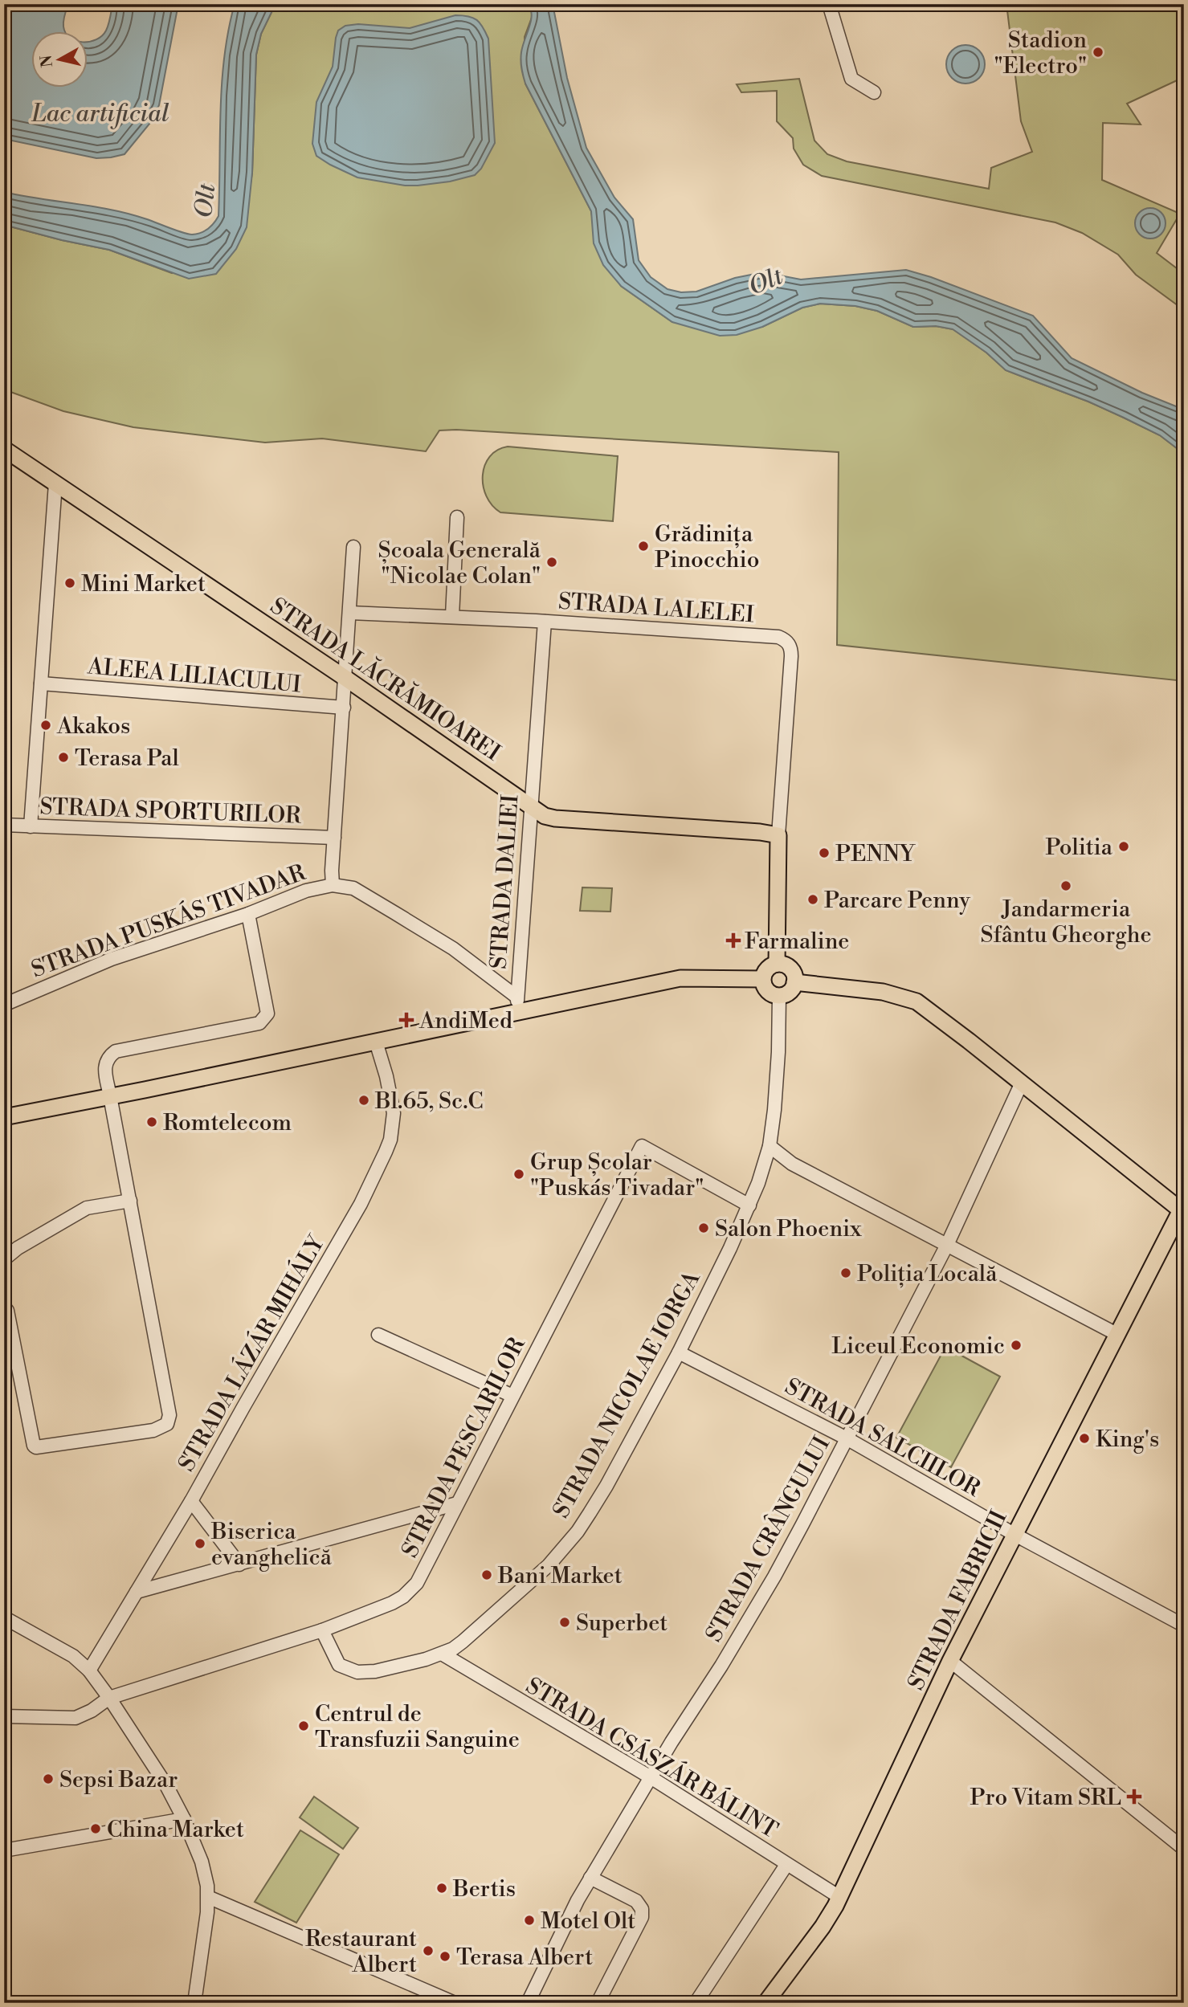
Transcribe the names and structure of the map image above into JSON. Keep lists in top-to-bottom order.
{
  "streets": {
    "main road": ["STRADA LĂCRĂMIOAREI", "STRADA FABRICII"],
    "street": [
      "STRADA LALELEI",
      "ALEEA LILIACULUI",
      "STRADA SPORTURILOR",
      "STRADA DALIEI",
      "STRADA PUSKÁS TIVADAR",
      "STRADA LÁZÁR MIHÁLY",
      "STRADA NICOLAE IORGA",
      "STRADA SALCIILOR",
      "STRADA PESCARILOR",
      "STRADA CRÂNGULUI",
      "STRADA CSÁSZÁR BÁLINT"
    ]
  },
  "crossings": [
    ["STRADA LALELEI", "STRADA LĂCRĂMIOAREI"],
    ["STRADA LALELEI", "STRADA DALIEI"],
    ["STRADA LĂCRĂMIOAREI", "STRADA DALIEI"],
    ["STRADA DALIEI", "STRADA PUSKÁS TIVADAR"],
    ["STRADA NICOLAE IORGA", "STRADA SALCIILOR"],
    ["STRADA NICOLAE IORGA", "STRADA PESCARILOR"],
    ["STRADA NICOLAE IORGA", "STRADA CSÁSZÁR BÁLINT"],
    ["STRADA SALCIILOR", "STRADA CRÂNGULUI"],
    ["STRADA SALCIILOR", "STRADA FABRICII"],
    ["STRADA CRÂNGULUI", "STRADA CSÁSZÁR BÁLINT"],
    ["STRADA FABRICII", "STRADA CSÁSZÁR BÁLINT"]
  ],
  "water": ["Lac artificial", "Olt"],
  "places": {
    "other": [
      "Stadion \"Electro\"",
      "Grădinița Pinocchio",
      "Școala Generală \"Nicolae Colan\"",
      "Mini Market",
      "Akakos",
      "Terasa Pal",
      "Politia",
      "PENNY",
      "Jandarmeria Sfântu Gheorghe",
      "Parcare Penny",
      "Bl.65, Sc.C",
      "Romtelecom",
      "Grup Școlar \"Puskás Tivadar\"",
      "Salon Phoenix",
      "Poliția Locală",
      "Liceul Economic",
      "King's",
      "Biserica evanghelică",
      "Bani Market",
      "Superbet",
      "Centrul de Transfuzii Sanguine",
      "Sepsi Bazar",
      "China Market",
      "Bertis",
      "Motel Olt",
      "Restaurant Albert",
      "Terasa Albert"
    ],
    "health": ["Farmaline", "AndiMed", "Pro Vitam SRL"]
  },
  "north": "left"
}
